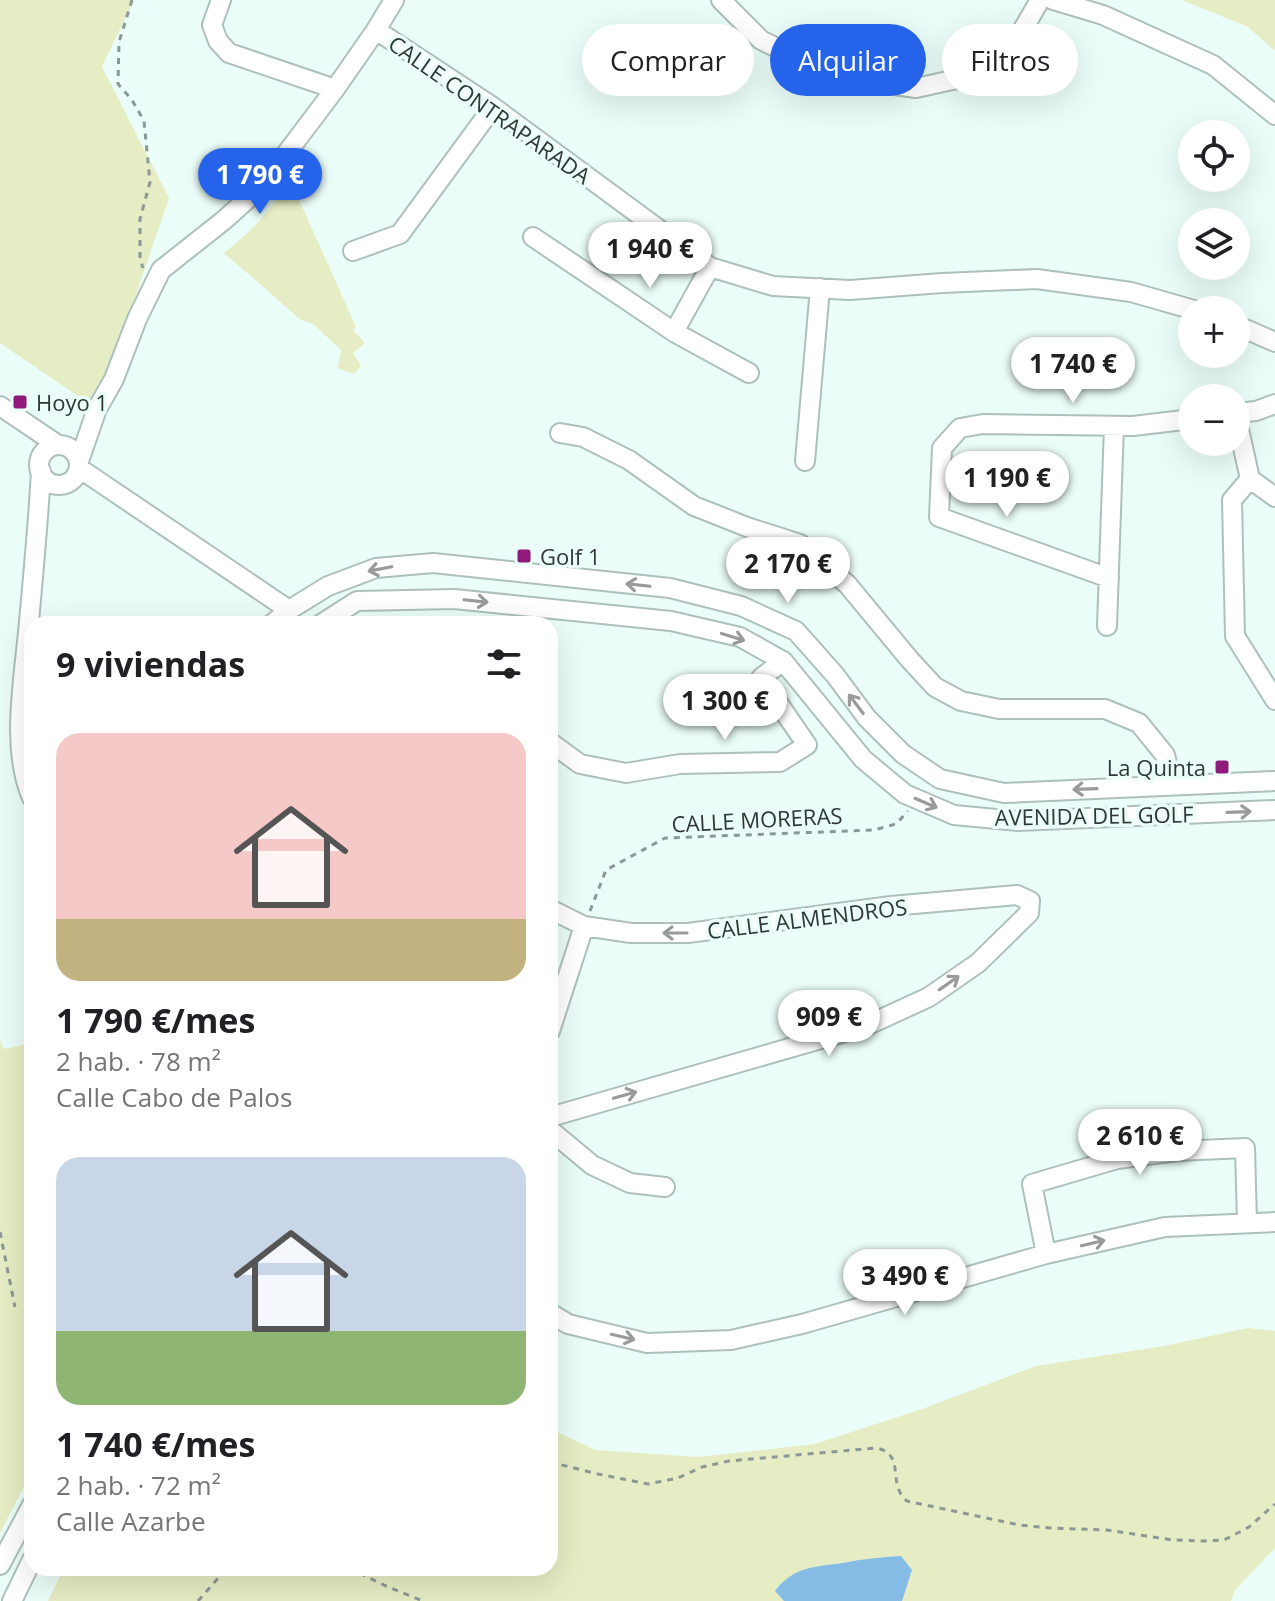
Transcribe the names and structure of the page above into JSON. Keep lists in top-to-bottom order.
{
  "streets": {
    "street": ["CALLE CONTRAPARADA", "AVENIDA DEL GOLF", "CALLE ALMENDROS"],
    "path": ["CALLE MORERAS"]
  },
  "crossings": [
    ["AVENIDA DEL GOLF", "CALLE MORERAS"],
    ["CALLE MORERAS", "CALLE ALMENDROS"]
  ],
  "places": {
    "transit": ["Hoyo 1", "Golf 1", "La Quinta"]
  },
  "page": {
    "chip": ["Comprar", "Alquilar", "Filtros"],
    "map_buttons": ["+", "−"],
    "price": [
      "1 790 €",
      "1 940 €",
      "1 740 €",
      "1 190 €",
      "2 170 €",
      "1 300 €",
      "909 €",
      "2 610 €",
      "3 490 €"
    ],
    "heading": "9 viviendas",
    "list": [
      {
        "name": "1 790 €/mes",
        "note": "2 hab. · 78 m² · Calle Cabo de Palos"
      },
      {
        "name": "1 740 €/mes",
        "note": "2 hab. · 72 m² · Calle Azarbe"
      }
    ]
  }
}
